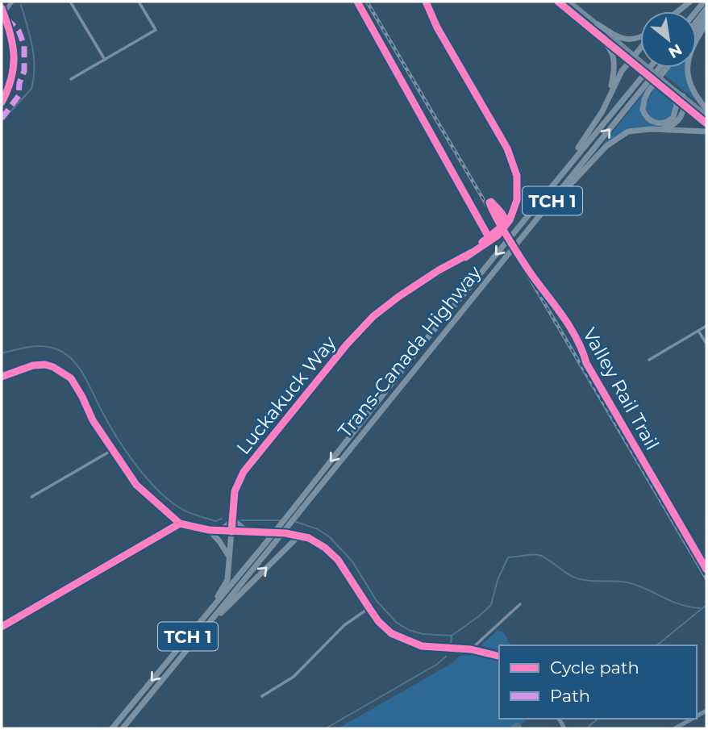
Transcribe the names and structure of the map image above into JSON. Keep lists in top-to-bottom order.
{
  "streets": {
    "highway": ["TCH 1", "Trans-Canada Highway"],
    "street": ["Luckakuck Way"],
    "cycle path": ["Valley Rail Trail"]
  },
  "crossings": [
    ["TCH 1", "Trans-Canada Highway"]
  ],
  "legend": ["Cycle path", "Path"],
  "north": "bottom right"
}
